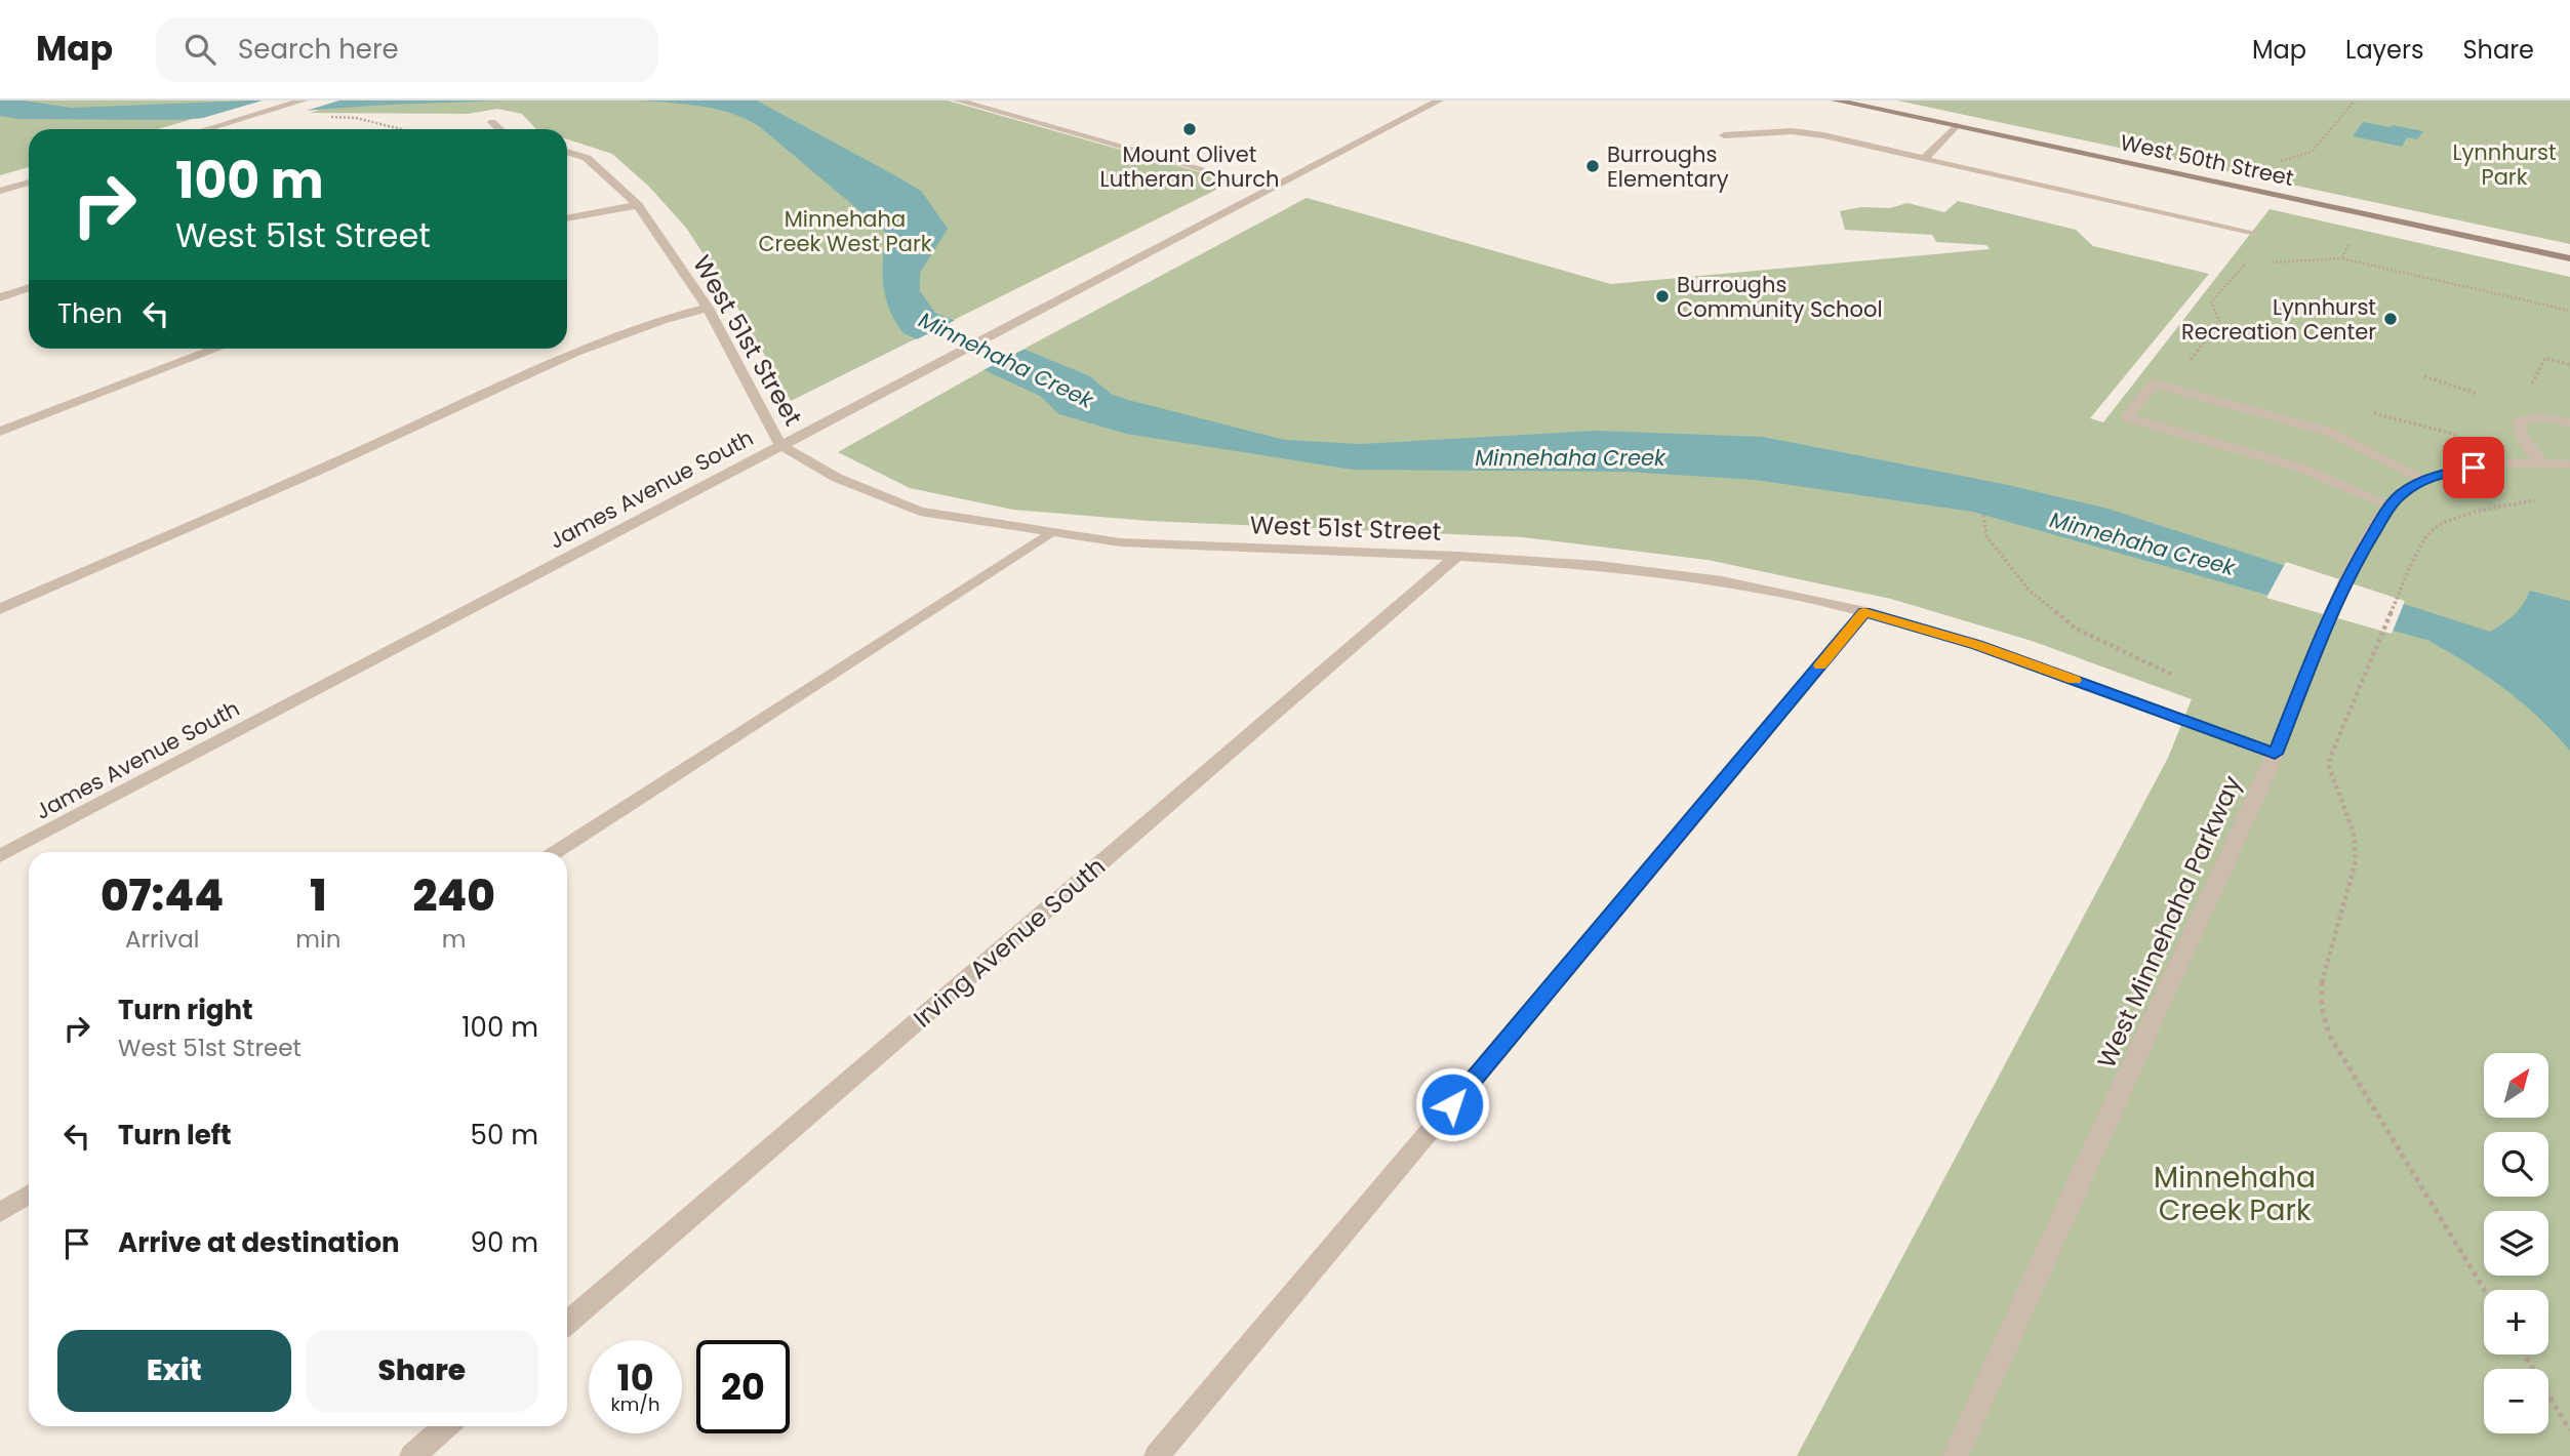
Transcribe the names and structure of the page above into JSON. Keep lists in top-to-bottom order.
{
  "streets": {
    "main road": ["West 50th Street"],
    "street": [
      "West 51st Street",
      "James Avenue South",
      "West Minnehaha Parkway",
      "Irving Avenue South"
    ]
  },
  "crossings": [
    ["West 51st Street", "James Avenue South"],
    ["West 51st Street", "West Minnehaha Parkway"],
    ["West 51st Street", "Irving Avenue South"]
  ],
  "water": ["Minnehaha Creek"],
  "parks": ["Lynnhurst Park", "Minnehaha Creek West Park", "Minnehaha Creek Park"],
  "places": [
    "Mount Olivet Lutheran Church",
    "Burroughs Elementary",
    "Burroughs Community School",
    "Lynnhurst Recreation Center"
  ],
  "north": "top right",
  "page": {
    "header": "Map",
    "search": "Search here",
    "nav": ["Map", "Layers", "Share"],
    "turn": ["100 m", "West 51st Street"],
    "then": "Then",
    "eta": [
      "07:44",
      "Arrival",
      "1",
      "min",
      "240",
      "m"
    ],
    "list": [
      {
        "name": "Turn right",
        "note": "West 51st Street",
        "value": "100 m"
      },
      {
        "name": "Turn left",
        "value": "50 m"
      },
      {
        "name": "Arrive at destination",
        "value": "90 m"
      }
    ],
    "map_buttons": ["+", "−"],
    "buttons": ["Exit", "Share"],
    "speed": "10 km/h",
    "limit": "20"
  }
}
